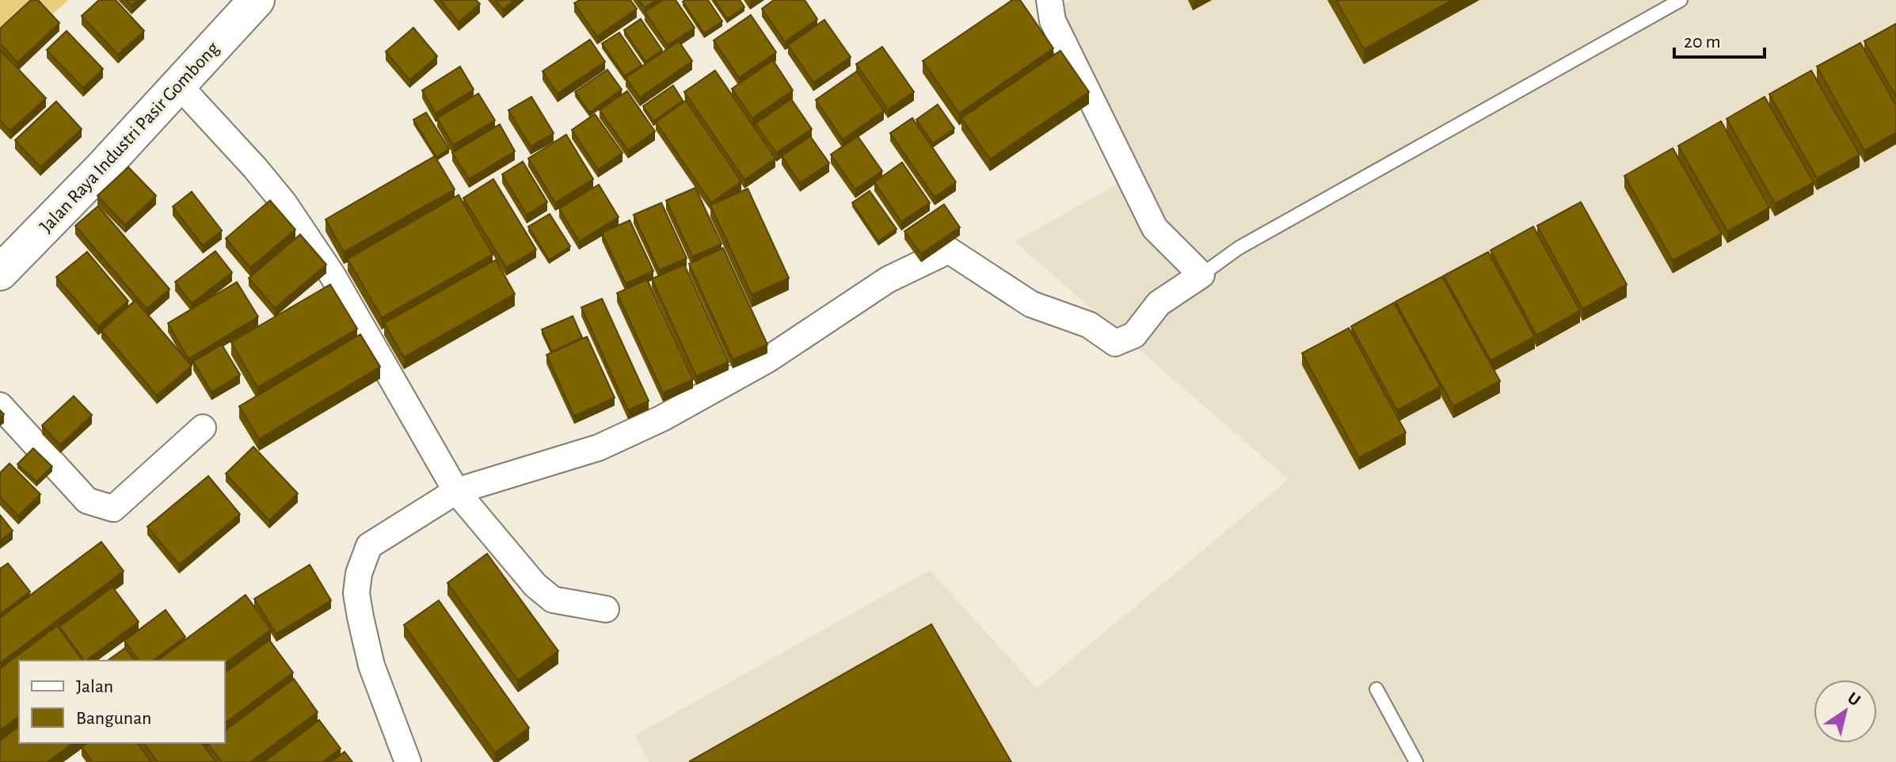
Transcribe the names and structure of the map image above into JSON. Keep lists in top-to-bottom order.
{
  "streets": {
    "main road": ["Jalan Raya Industri Pasir Gombong"]
  },
  "legend": ["Jalan", "Bangunan"],
  "scale_bar": "20 m",
  "north": "top right"
}
